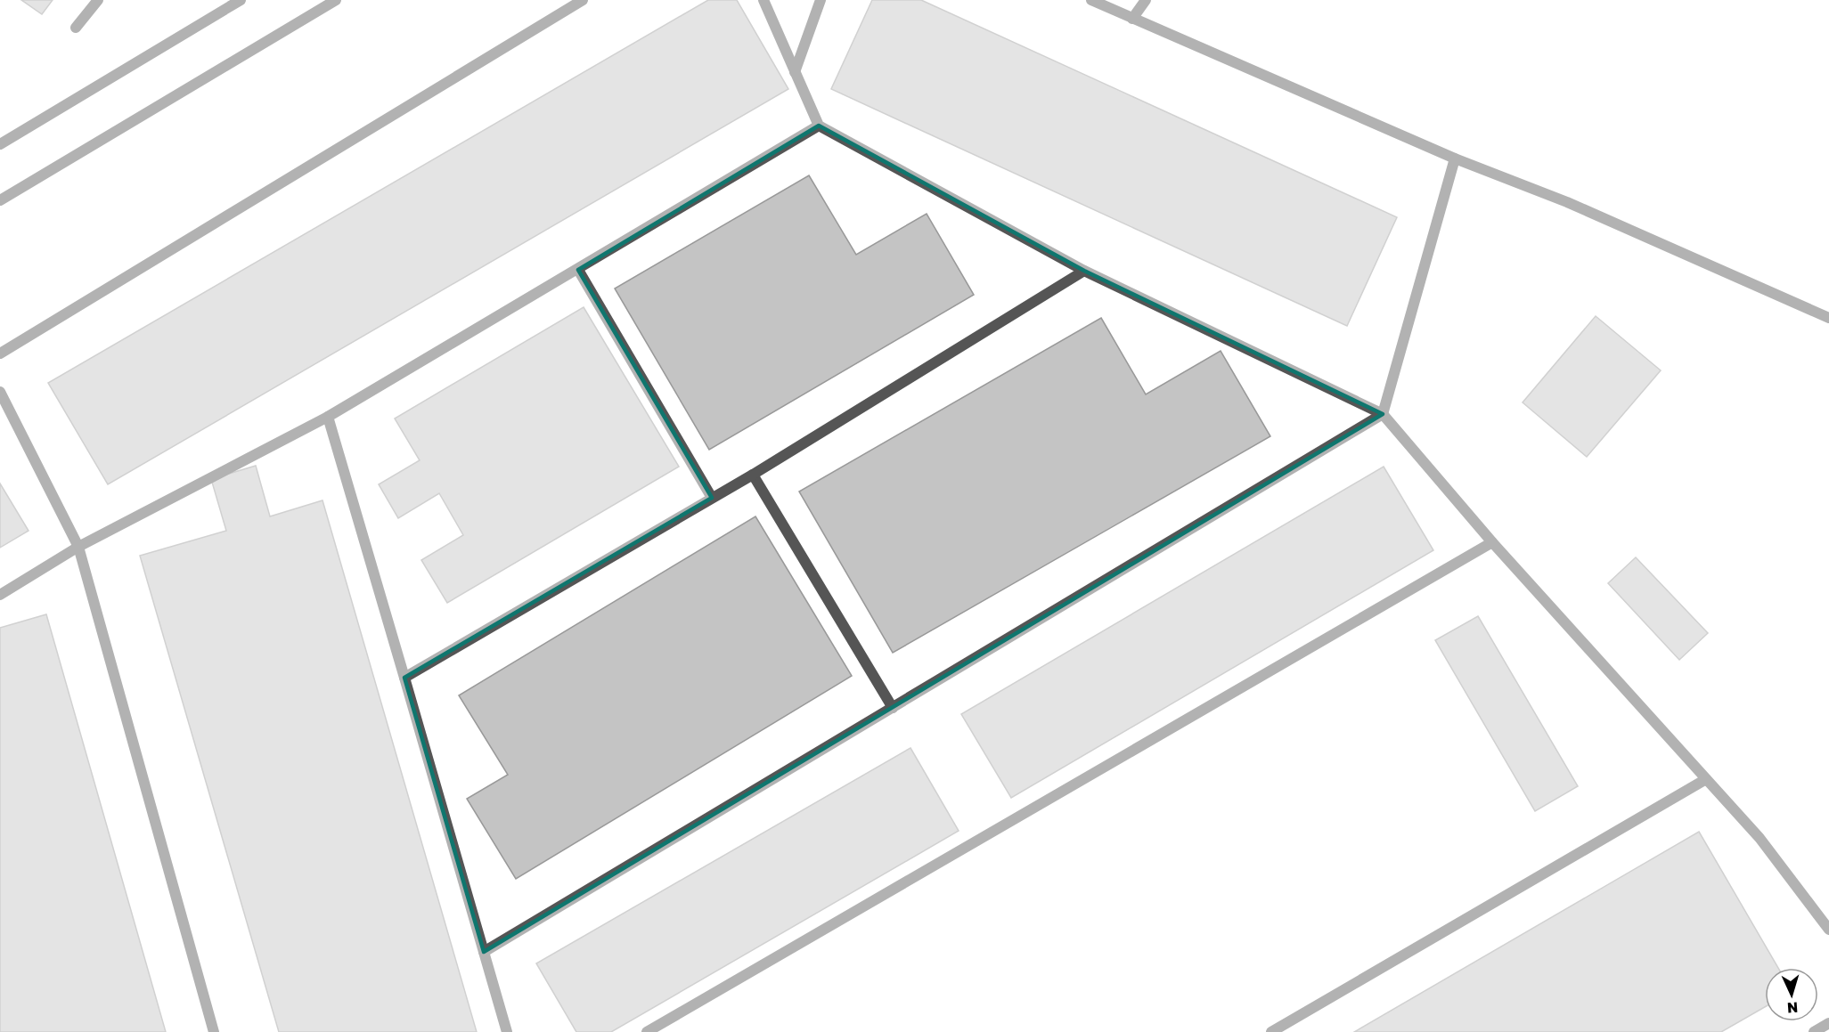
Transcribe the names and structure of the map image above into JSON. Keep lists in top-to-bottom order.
{
  "north": "bottom"
}
